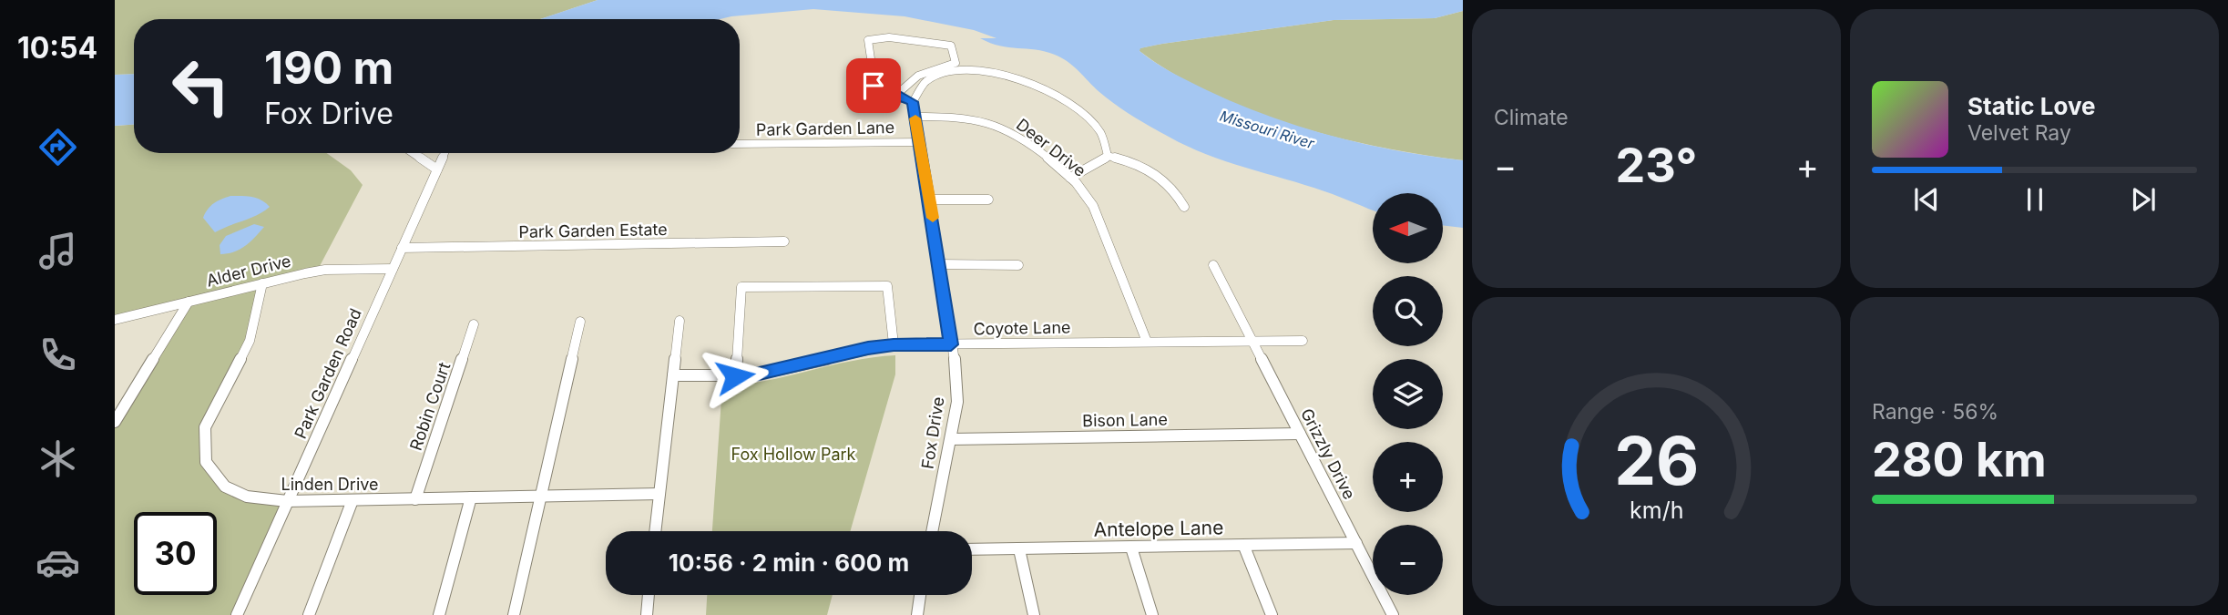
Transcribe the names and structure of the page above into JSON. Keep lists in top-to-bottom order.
{
  "streets": {
    "street": [
      "Park Garden Lane",
      "Deer Drive",
      "Park Garden Estate",
      "Alder Drive",
      "Coyote Lane",
      "Park Garden Road",
      "Robin Court",
      "Bison Lane",
      "Fox Drive",
      "Grizzly Drive",
      "Linden Drive",
      "Antelope Lane"
    ]
  },
  "crossings": [
    ["Park Garden Lane", "Fox Drive"],
    ["Deer Drive", "Coyote Lane"],
    ["Deer Drive", "Fox Drive"],
    ["Park Garden Estate", "Park Garden Road"],
    ["Alder Drive", "Park Garden Road"],
    ["Alder Drive", "Linden Drive"],
    ["Coyote Lane", "Fox Drive"],
    ["Coyote Lane", "Grizzly Drive"],
    ["Park Garden Road", "Linden Drive"],
    ["Robin Court", "Linden Drive"],
    ["Bison Lane", "Fox Drive"],
    ["Bison Lane", "Grizzly Drive"],
    ["Grizzly Drive", "Antelope Lane"]
  ],
  "water": ["Missouri River"],
  "parks": ["Fox Hollow Park"],
  "north": "left",
  "page": {
    "tabs": "10:54",
    "tile": [
      "Climate",
      ["Range · 56%", "280 km"]
    ],
    "turn": ["190 m", "Fox Drive"],
    "song": ["Static Love", "Velvet Ray"],
    "heat": ["−", "23°", "+"],
    "map_buttons": ["+", "−"],
    "limit": "30",
    "trip": "10:56 · 2 min · 600 m",
    "gauge": ["26", "km/h"]
  }
}
